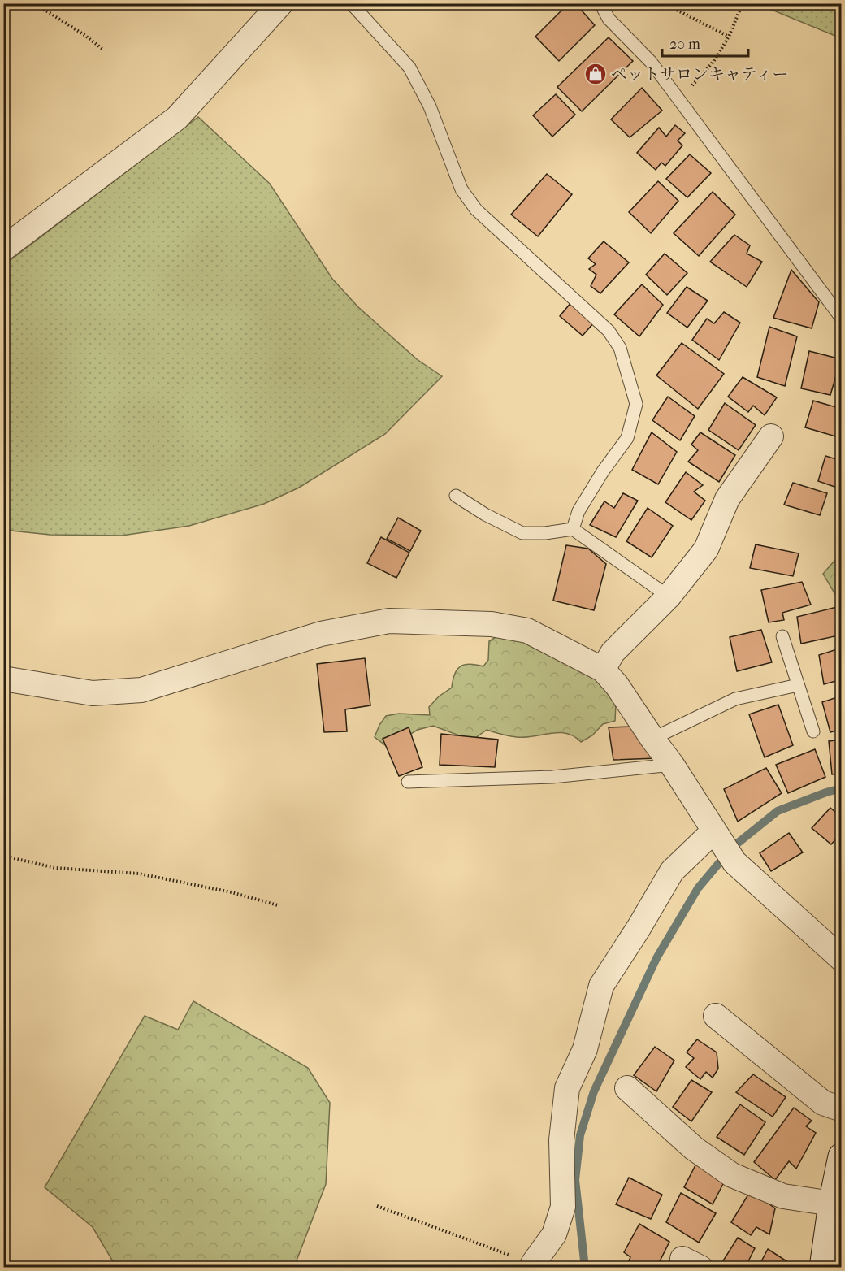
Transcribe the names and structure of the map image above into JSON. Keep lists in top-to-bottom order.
{
  "places": {
    "shop": ["ペットサロンキャティー"]
  },
  "scale_bar": "20 m"
}
